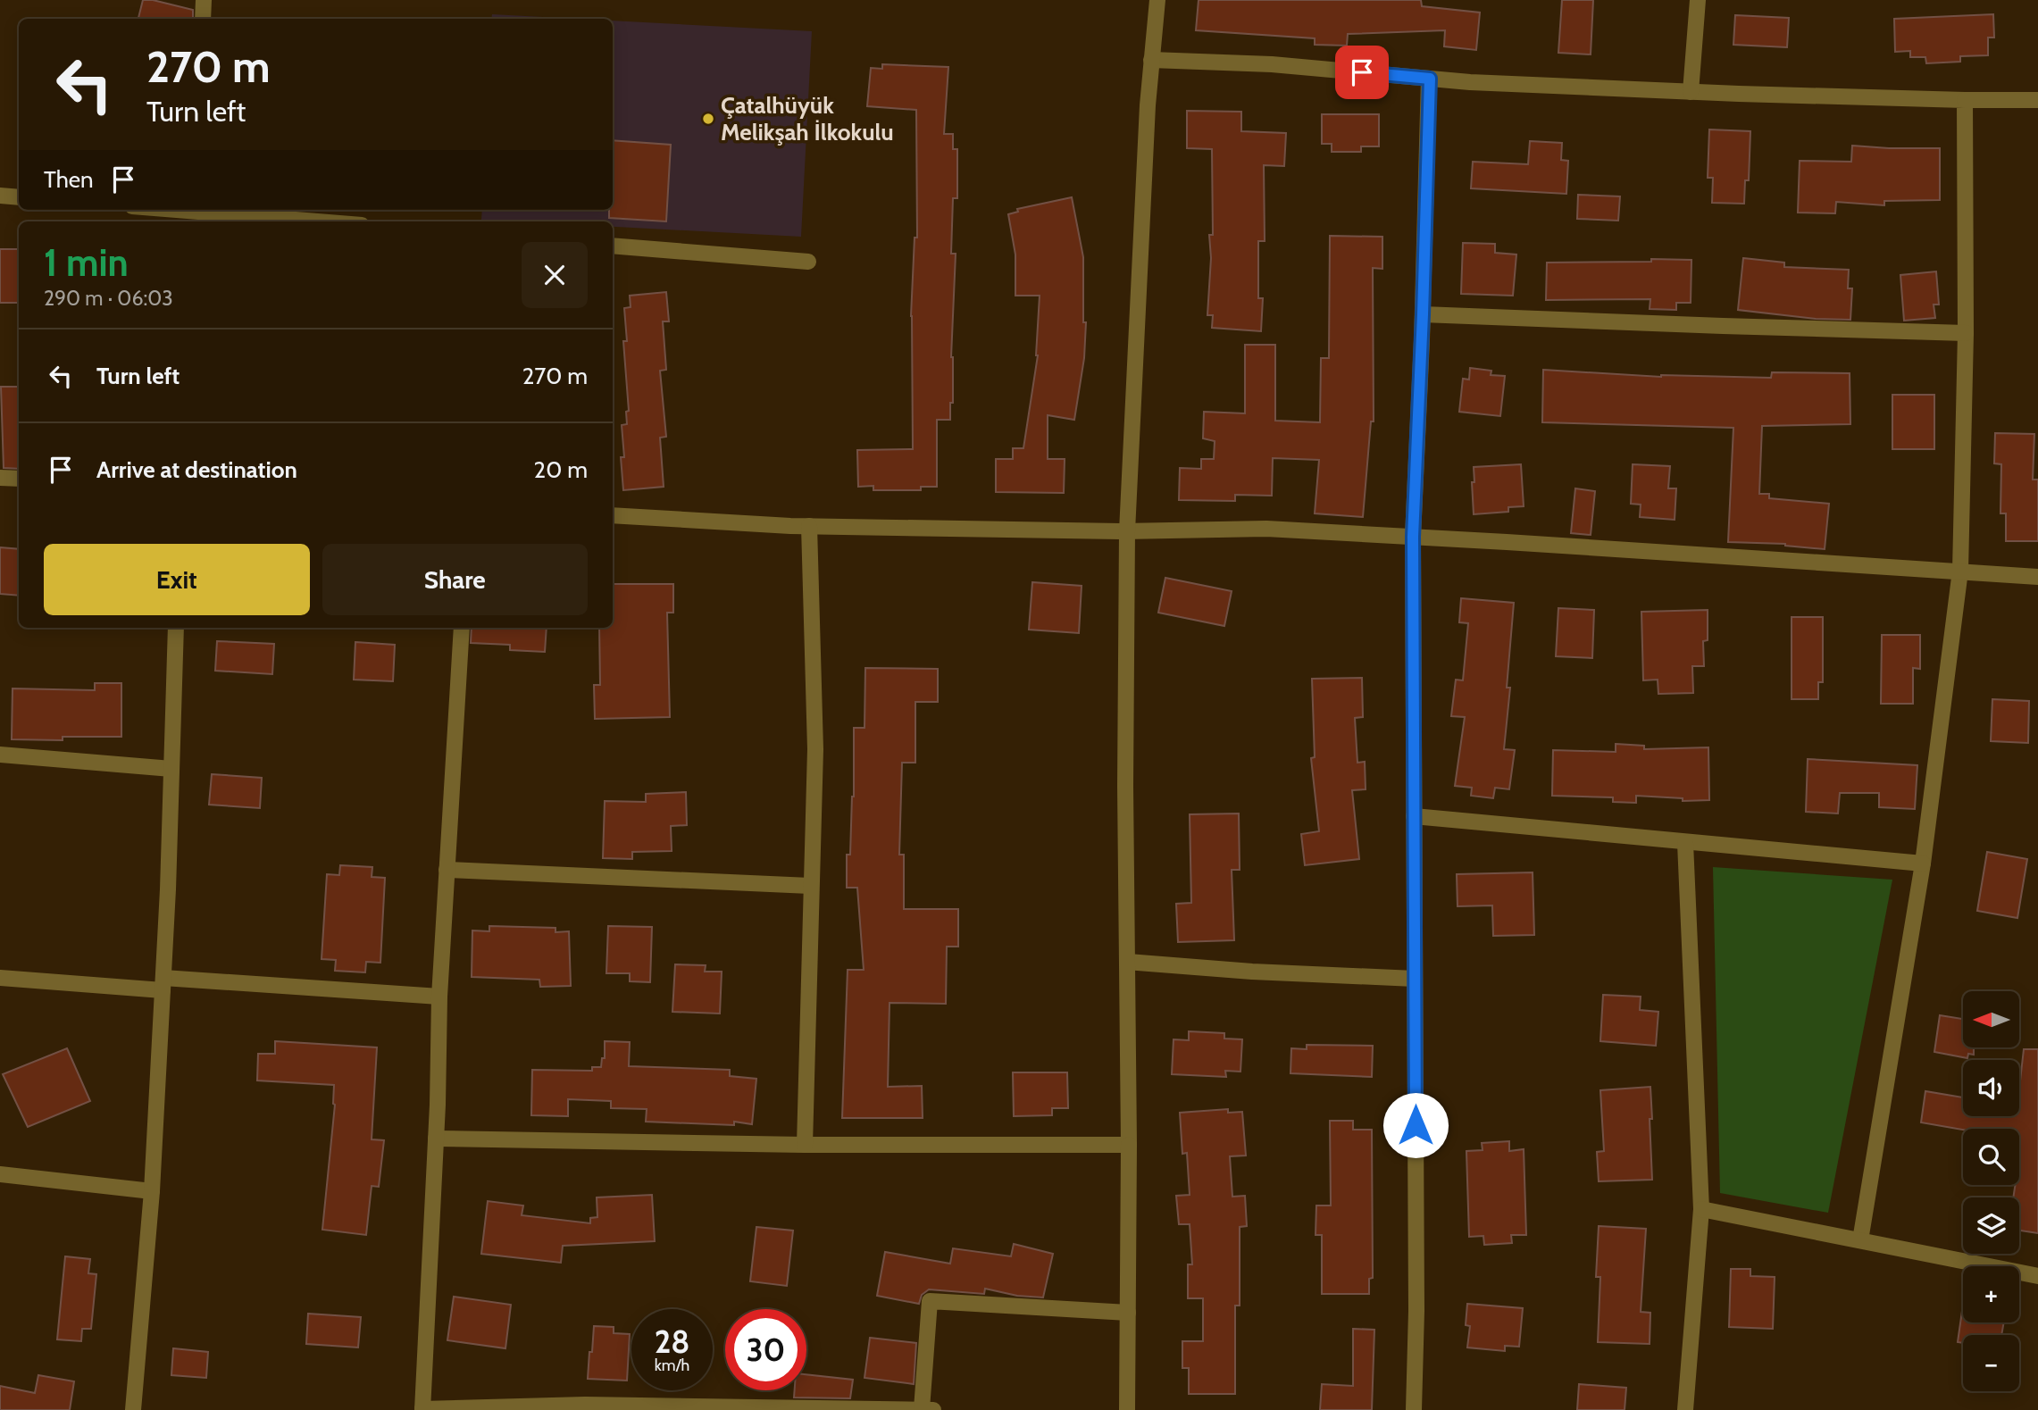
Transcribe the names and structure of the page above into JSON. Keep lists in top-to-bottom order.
{
  "places": ["Çatalhüyük Melikşah İlkokulu"],
  "north": "left",
  "page": {
    "turn": ["270 m", "Turn left"],
    "then": "Then",
    "heading": ["1 min", "290 m · 06:03"],
    "list": [
      {
        "name": "Turn left",
        "value": "270 m"
      },
      {
        "name": "Arrive at destination",
        "value": "20 m"
      }
    ],
    "buttons": ["Exit", "Share"],
    "map_buttons": ["+", "−"],
    "speed": "28 km/h",
    "limit": "30"
  }
}
